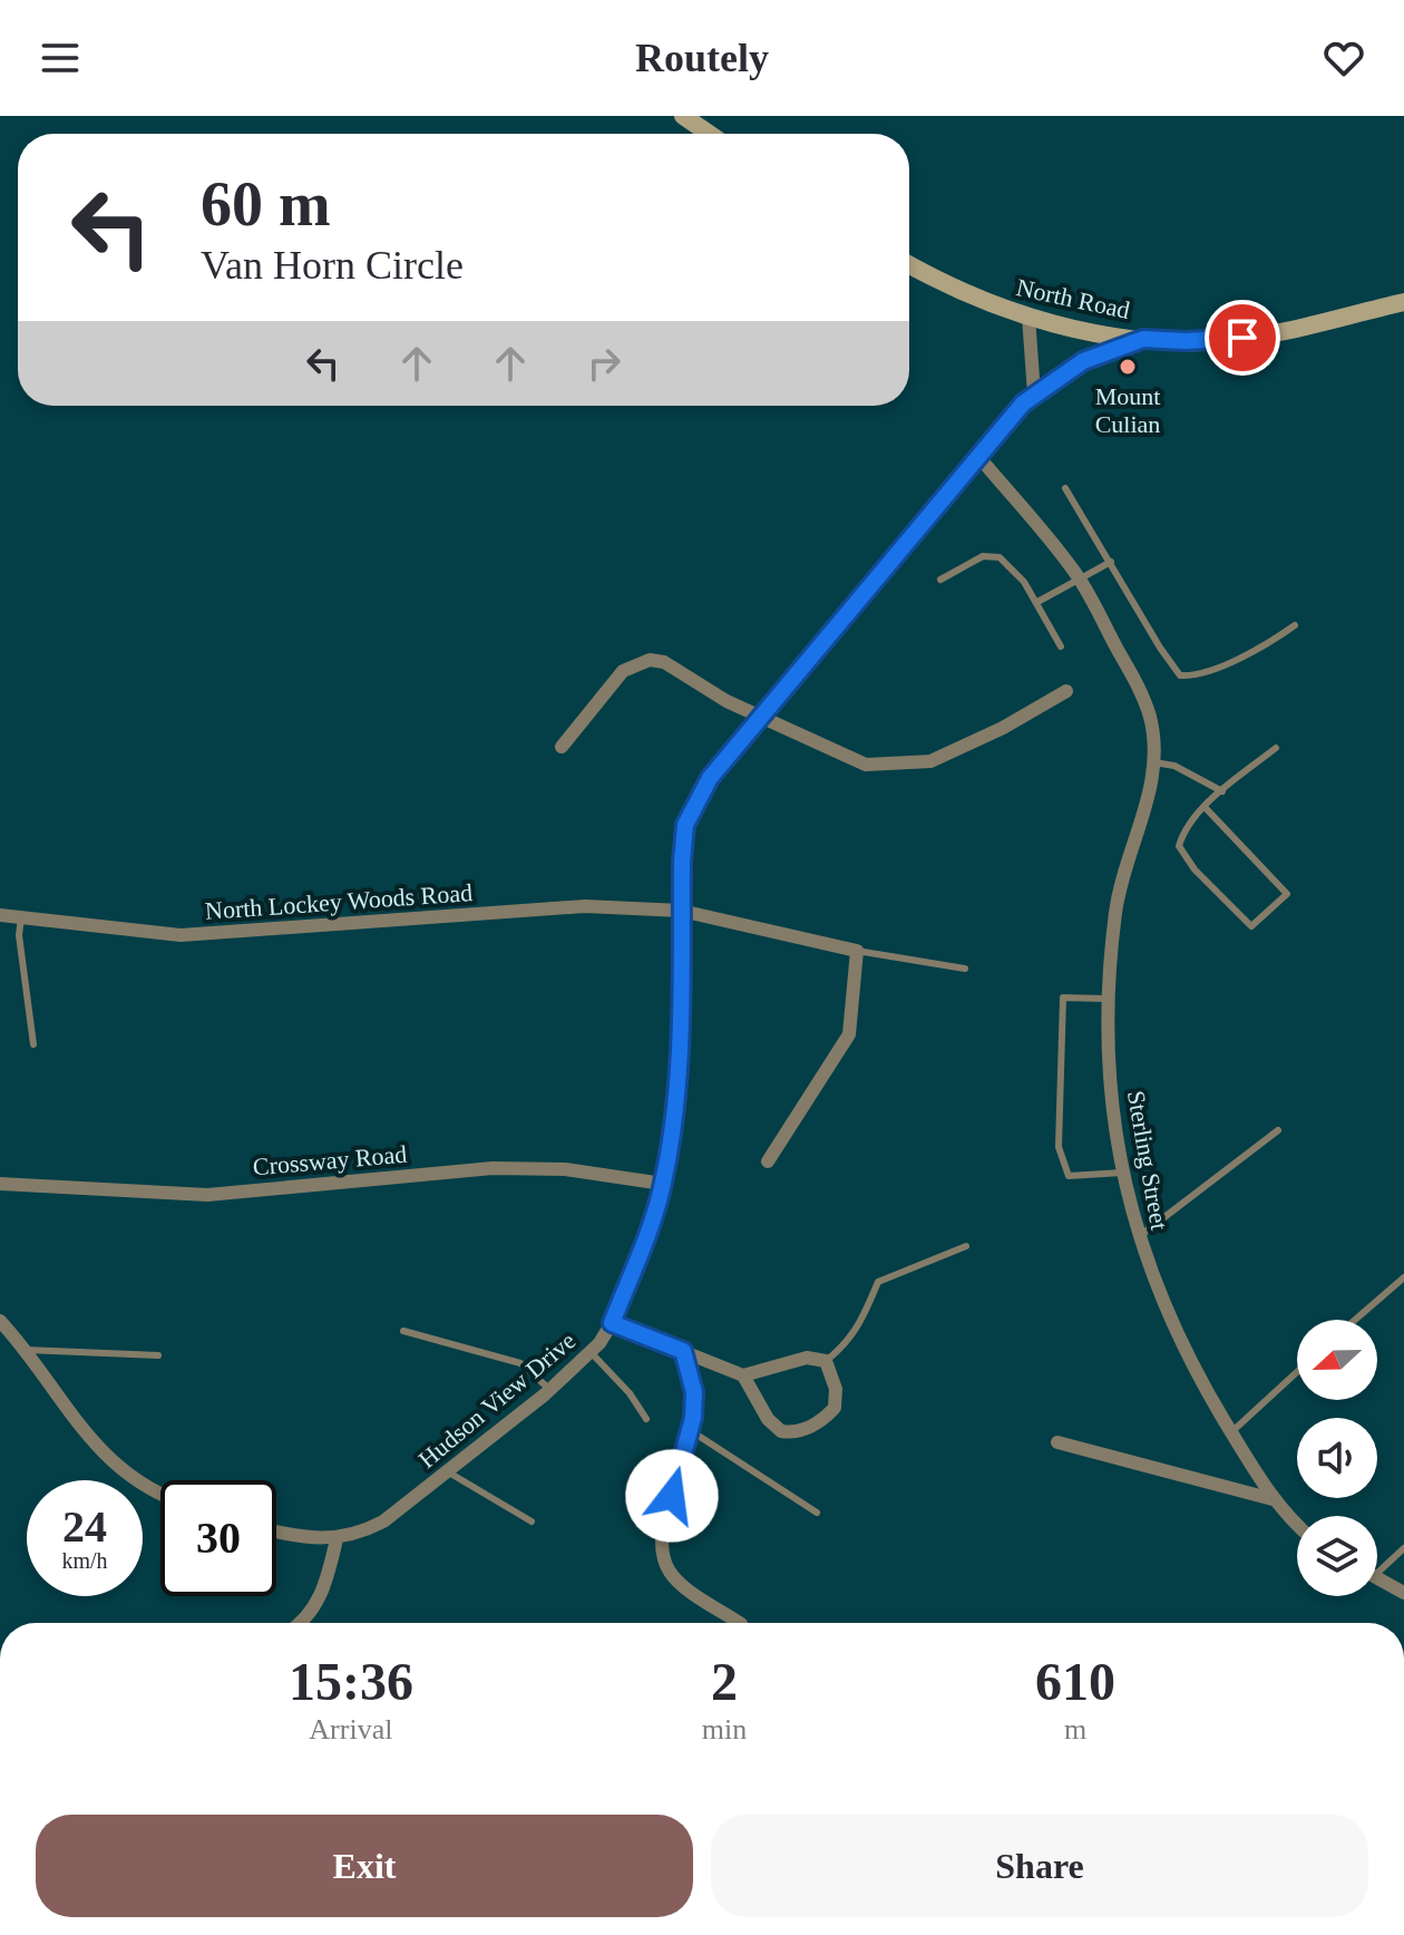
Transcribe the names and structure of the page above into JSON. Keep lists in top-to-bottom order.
{
  "streets": {
    "main road": ["North Road"],
    "street": [
      "North Lockey Woods Road",
      "Crossway Road",
      "Sterling Street",
      "Hudson View Drive"
    ]
  },
  "crossings": [
    ["North Road", "Hudson View Drive"],
    ["North Lockey Woods Road", "Hudson View Drive"],
    ["Crossway Road", "Hudson View Drive"],
    ["Sterling Street", "Hudson View Drive"]
  ],
  "places": ["Mount Culian"],
  "north": "left",
  "page": {
    "header": "Routely",
    "turn": ["60 m", "Van Horn Circle"],
    "speed": "24 km/h",
    "limit": "30",
    "eta": [
      "15:36",
      "Arrival",
      "2",
      "min",
      "610",
      "m"
    ],
    "buttons": ["Exit", "Share"]
  }
}
